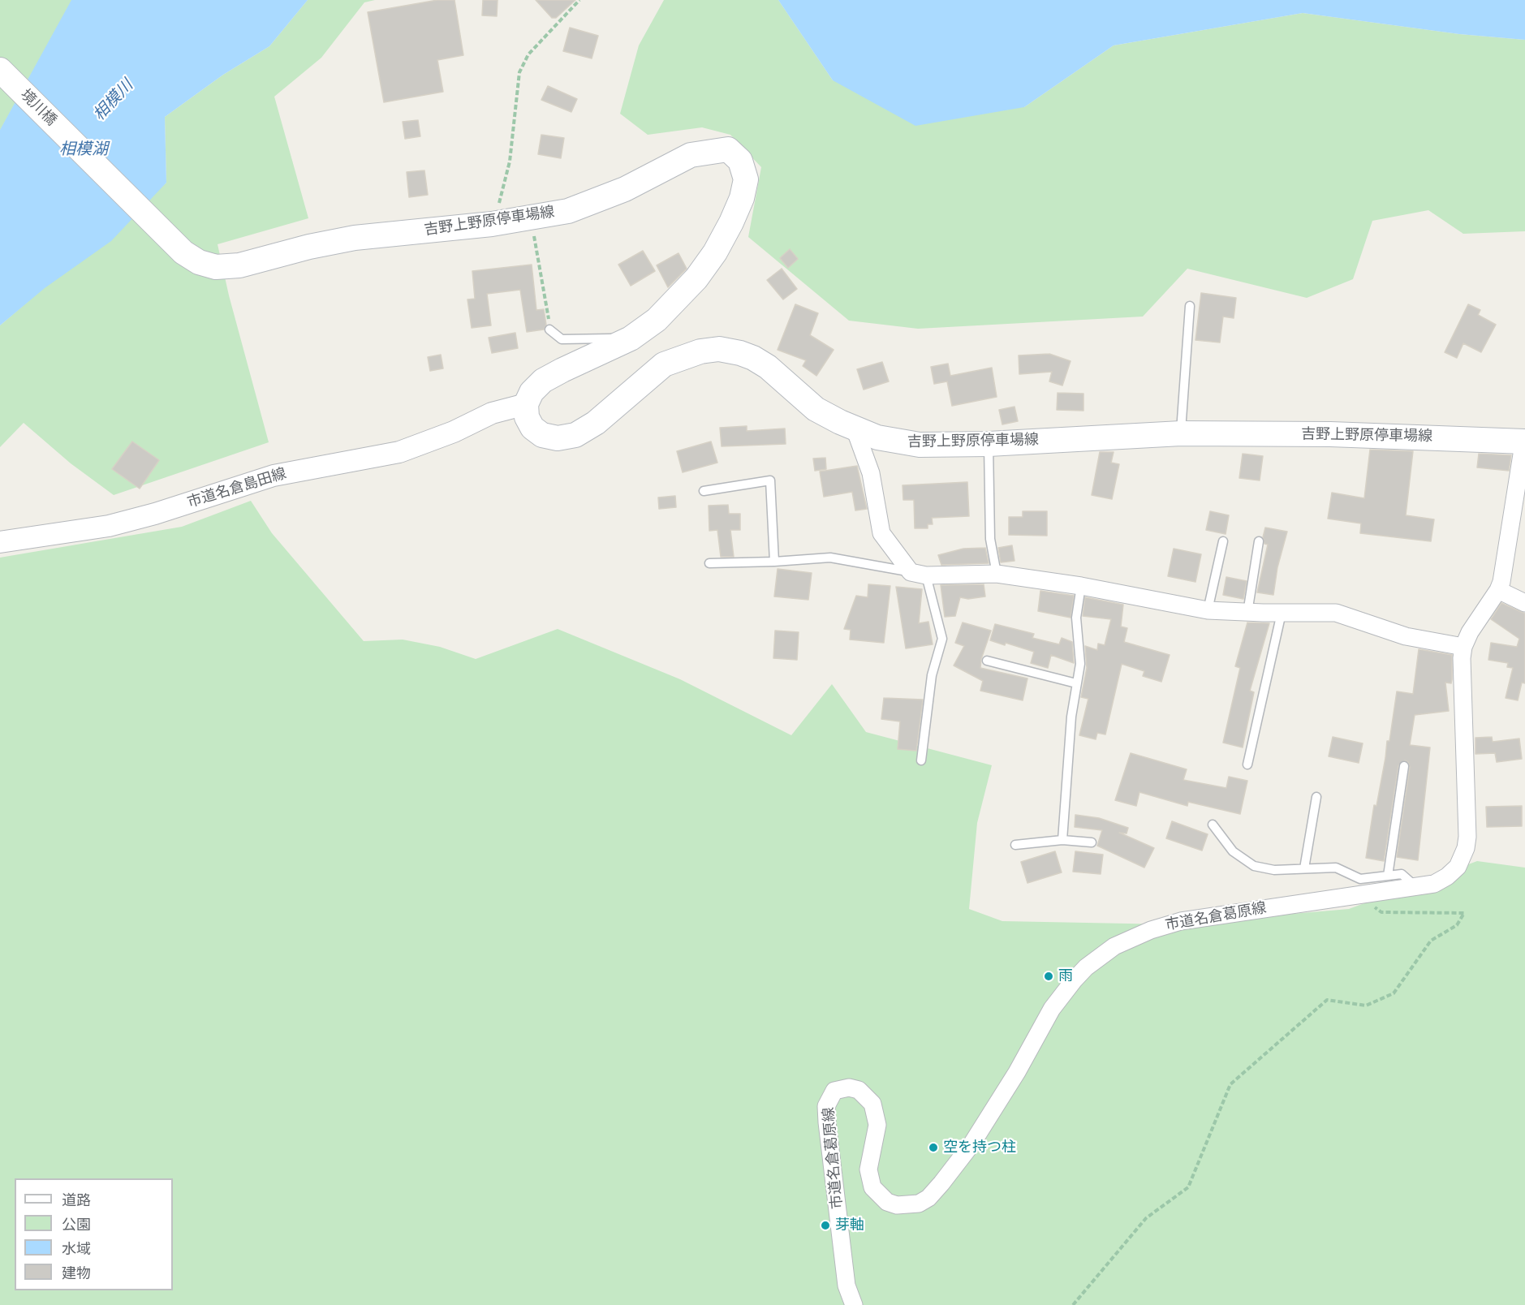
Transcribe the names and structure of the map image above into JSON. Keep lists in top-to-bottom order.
{
  "streets": {
    "main road": ["境川橋", "吉野上野原停車場線"],
    "street": ["市道名倉島田線", "市道名倉葛原線"]
  },
  "crossings": [
    ["境川橋", "吉野上野原停車場線"],
    ["吉野上野原停車場線", "市道名倉島田線"],
    ["吉野上野原停車場線", "市道名倉葛原線"]
  ],
  "water": ["相模川", "相模湖"],
  "places": ["雨", "空を持つ柱", "芽軸"],
  "legend": [
    "道路",
    "公園",
    "水域",
    "建物"
  ]
}
